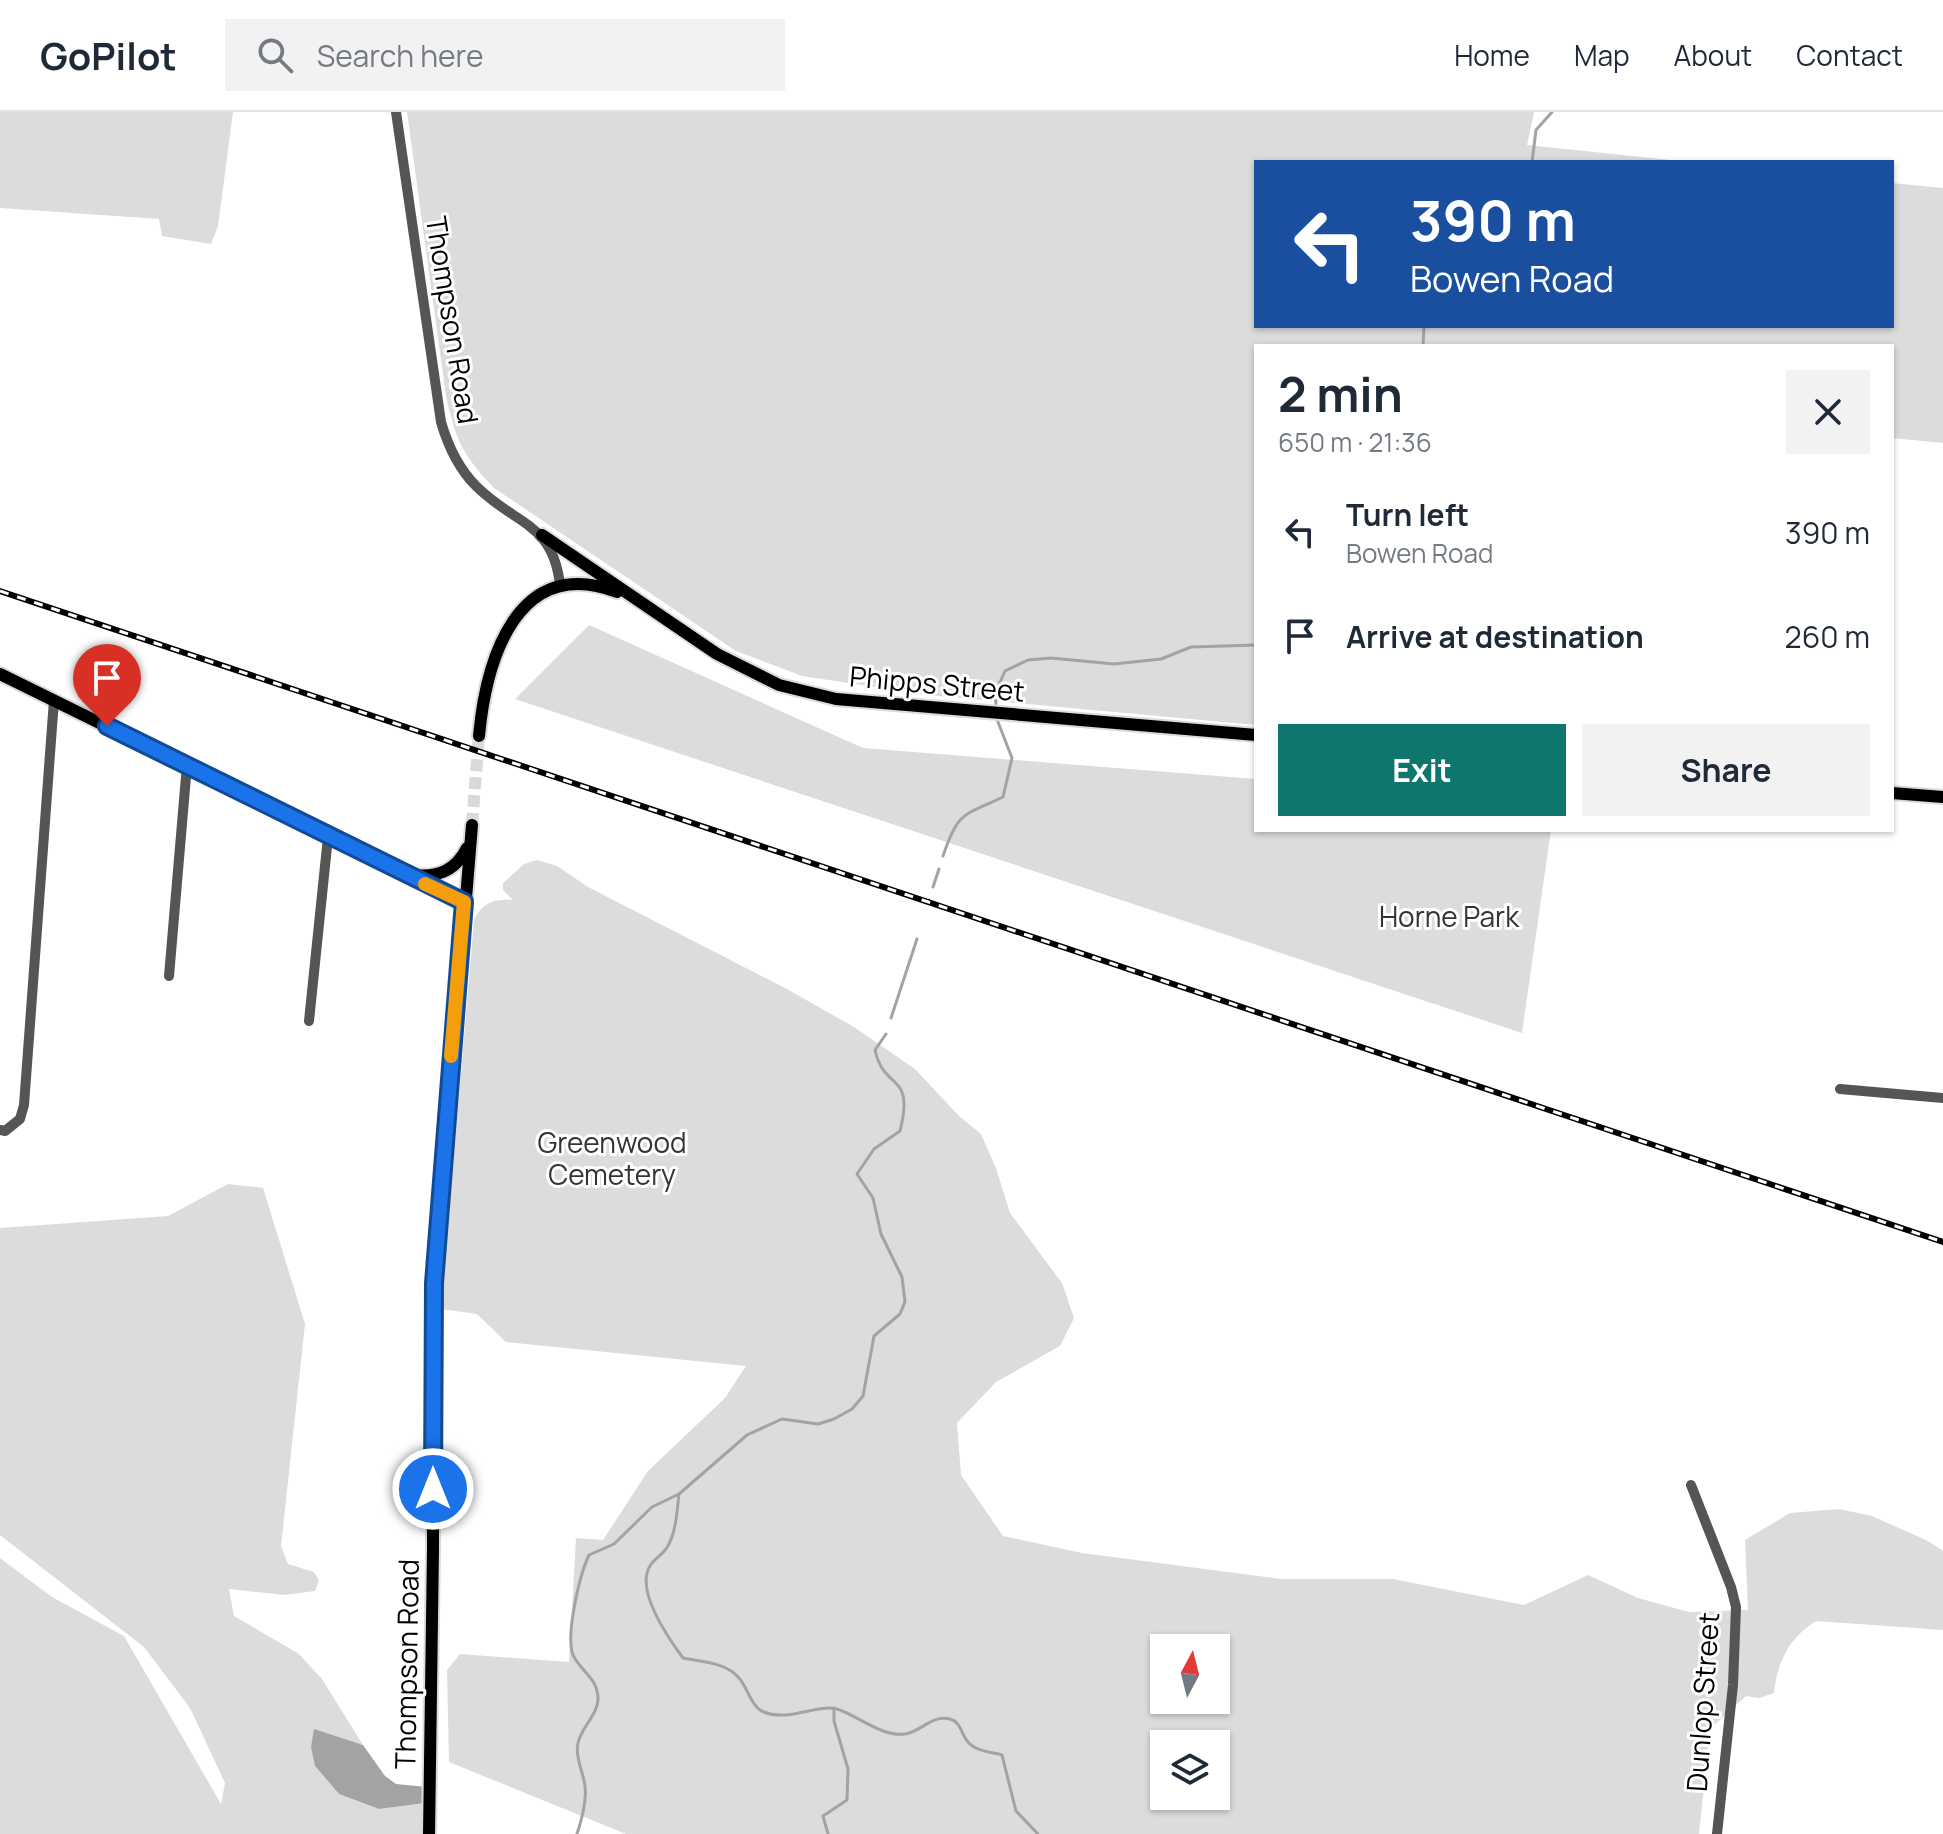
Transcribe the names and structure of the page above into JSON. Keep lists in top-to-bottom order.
{
  "streets": {
    "main road": ["Thompson Road", "Phipps Street"],
    "street": ["Dunlop Street"]
  },
  "parks": ["Horne Park", "Greenwood Cemetery"],
  "north": "top",
  "page": {
    "header": "GoPilot",
    "search": "Search here",
    "nav": [
      "Home",
      "Map",
      "About",
      "Contact"
    ],
    "turn": ["390 m", "Bowen Road"],
    "heading": ["2 min", "650 m · 21:36"],
    "list": [
      {
        "name": "Turn left",
        "note": "Bowen Road",
        "value": "390 m"
      },
      {
        "name": "Arrive at destination",
        "value": "260 m"
      }
    ],
    "buttons": ["Exit", "Share"]
  }
}
